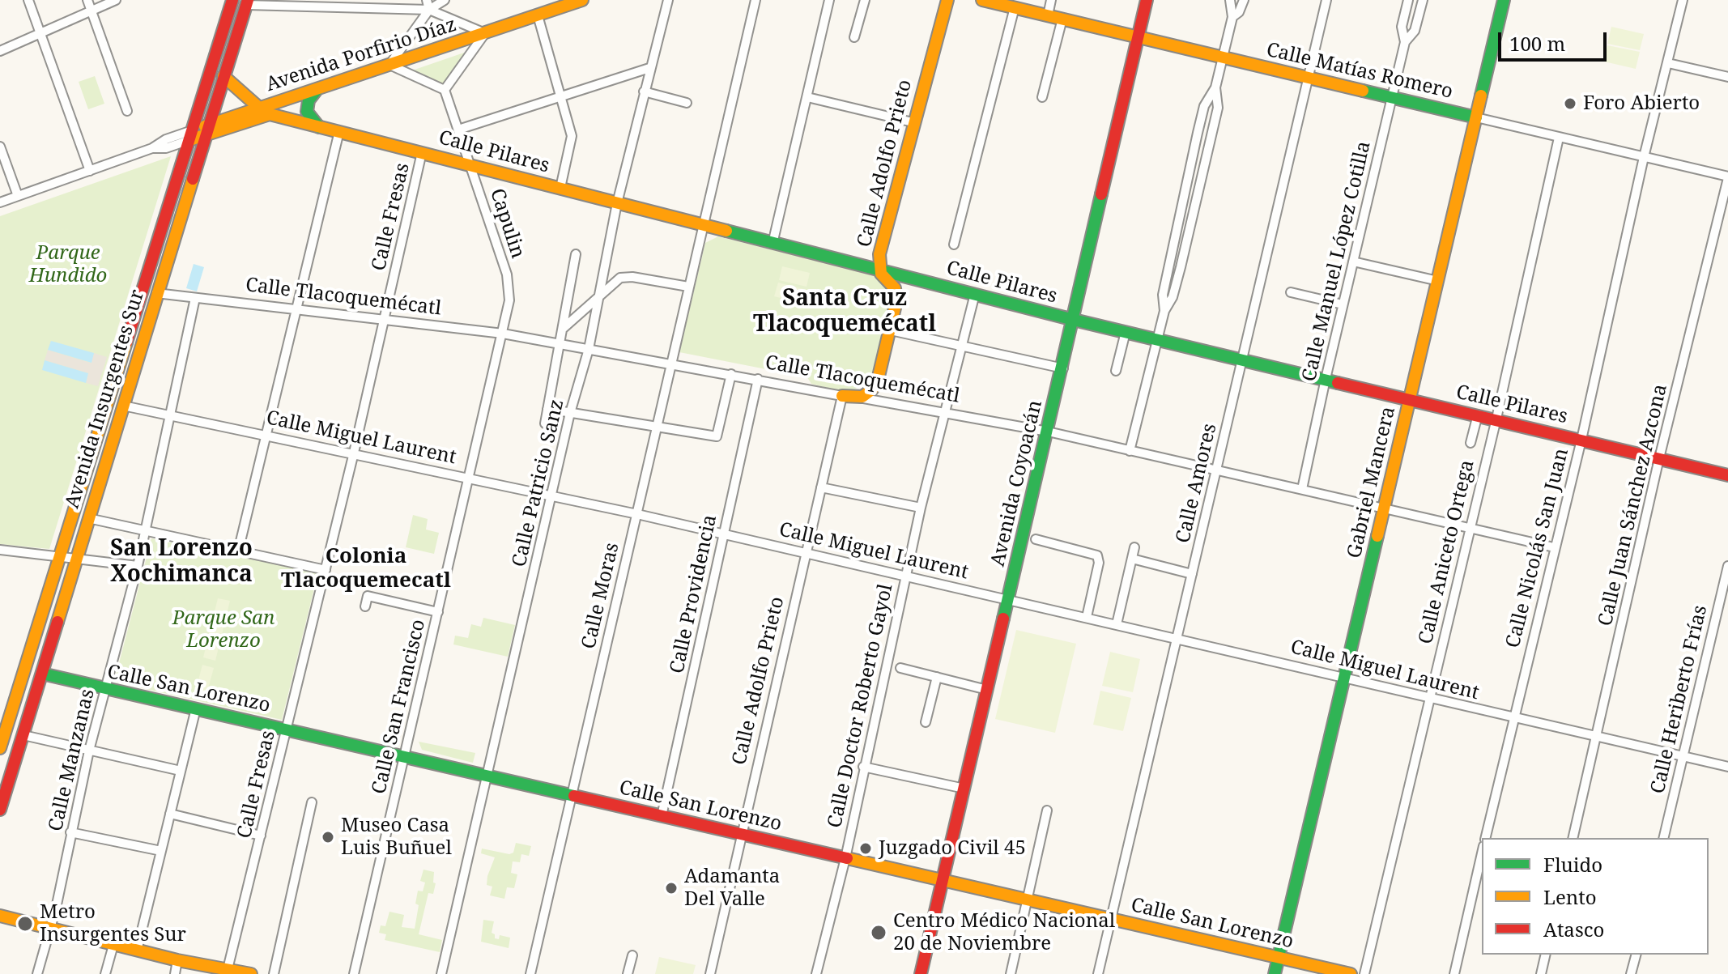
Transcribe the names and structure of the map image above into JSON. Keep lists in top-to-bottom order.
{
  "streets": {
    "street": [
      "Avenida Porfirio Díaz",
      "Calle Matías Romero",
      "Calle Pilares",
      "Calle Adolfo Prieto",
      "Calle Fresas",
      "Capulin",
      "Calle Manuel López Cotilla",
      "Calle Tlacoquemécatl",
      "Avenida Insurgentes Sur",
      "Calle Miguel Laurent",
      "Gabriel Mancera",
      "Calle Patricio Sanz",
      "Avenida Coyoacán",
      "Calle Amores",
      "Calle Juan Sánchez Azcona",
      "Calle Nicolás San Juan",
      "Calle Aniceto Ortega",
      "Calle Providencia",
      "Calle Moras",
      "Calle San Lorenzo",
      "Calle Heriberto Frías",
      "Calle Doctor Roberto Gayol",
      "Calle San Francisco",
      "Calle Manzanas"
    ]
  },
  "crossings": [
    ["Avenida Porfirio Díaz", "Calle Pilares"],
    ["Avenida Porfirio Díaz", "Avenida Insurgentes Sur"],
    ["Calle Matías Romero", "Calle Manuel López Cotilla"],
    ["Calle Matías Romero", "Gabriel Mancera"],
    ["Calle Matías Romero", "Avenida Coyoacán"],
    ["Calle Matías Romero", "Calle Amores"],
    ["Calle Matías Romero", "Calle Juan Sánchez Azcona"],
    ["Calle Matías Romero", "Calle Nicolás San Juan"],
    ["Calle Matías Romero", "Calle Aniceto Ortega"],
    ["Calle Pilares", "Calle Adolfo Prieto"],
    ["Calle Pilares", "Calle Fresas"],
    ["Calle Pilares", "Capulin"],
    ["Calle Pilares", "Calle Manuel López Cotilla"],
    ["Calle Pilares", "Gabriel Mancera"],
    ["Calle Pilares", "Calle Patricio Sanz"],
    ["Calle Pilares", "Avenida Coyoacán"],
    ["Calle Pilares", "Calle Amores"],
    ["Calle Pilares", "Calle Juan Sánchez Azcona"],
    ["Calle Pilares", "Calle Nicolás San Juan"],
    ["Calle Pilares", "Calle Aniceto Ortega"],
    ["Calle Pilares", "Calle Moras"],
    ["Calle Pilares", "Calle Doctor Roberto Gayol"],
    ["Calle Adolfo Prieto", "Calle Tlacoquemécatl"],
    ["Calle Adolfo Prieto", "Calle Miguel Laurent"],
    ["Calle Adolfo Prieto", "Calle San Lorenzo"],
    ["Calle Fresas", "Calle Tlacoquemécatl"],
    ["Calle Fresas", "Calle Miguel Laurent"],
    ["Calle Fresas", "Calle San Lorenzo"],
    ["Capulin", "Calle Tlacoquemécatl"],
    ["Capulin", "Calle San Francisco"],
    ["Calle Manuel López Cotilla", "Calle Tlacoquemécatl"],
    ["Calle Tlacoquemécatl", "Avenida Insurgentes Sur"],
    ["Calle Tlacoquemécatl", "Gabriel Mancera"],
    ["Calle Tlacoquemécatl", "Calle Patricio Sanz"],
    ["Calle Tlacoquemécatl", "Avenida Coyoacán"],
    ["Calle Tlacoquemécatl", "Calle Amores"],
    ["Calle Tlacoquemécatl", "Calle Nicolás San Juan"],
    ["Calle Tlacoquemécatl", "Calle Aniceto Ortega"],
    ["Calle Tlacoquemécatl", "Calle Providencia"],
    ["Calle Tlacoquemécatl", "Calle Moras"],
    ["Calle Tlacoquemécatl", "Calle Doctor Roberto Gayol"],
    ["Calle Tlacoquemécatl", "Calle San Francisco"],
    ["Calle Tlacoquemécatl", "Calle Manzanas"],
    ["Avenida Insurgentes Sur", "Calle Miguel Laurent"],
    ["Avenida Insurgentes Sur", "Calle San Lorenzo"],
    ["Calle Miguel Laurent", "Gabriel Mancera"],
    ["Calle Miguel Laurent", "Calle Patricio Sanz"],
    ["Calle Miguel Laurent", "Avenida Coyoacán"],
    ["Calle Miguel Laurent", "Calle Amores"],
    ["Calle Miguel Laurent", "Calle Juan Sánchez Azcona"],
    ["Calle Miguel Laurent", "Calle Nicolás San Juan"],
    ["Calle Miguel Laurent", "Calle Aniceto Ortega"],
    ["Calle Miguel Laurent", "Calle Providencia"],
    ["Calle Miguel Laurent", "Calle Moras"],
    ["Calle Miguel Laurent", "Calle Heriberto Frías"],
    ["Calle Miguel Laurent", "Calle Doctor Roberto Gayol"],
    ["Calle Miguel Laurent", "Calle San Francisco"],
    ["Calle Miguel Laurent", "Calle Manzanas"],
    ["Gabriel Mancera", "Calle San Lorenzo"],
    ["Calle Patricio Sanz", "Calle San Lorenzo"],
    ["Avenida Coyoacán", "Calle San Lorenzo"],
    ["Calle Amores", "Calle San Lorenzo"],
    ["Calle Providencia", "Calle San Lorenzo"],
    ["Calle Moras", "Calle San Lorenzo"],
    ["Calle San Lorenzo", "Calle Doctor Roberto Gayol"],
    ["Calle San Lorenzo", "Calle San Francisco"],
    ["Calle San Lorenzo", "Calle Manzanas"]
  ],
  "districts": ["Santa Cruz Tlacoquemécatl", "San Lorenzo Xochimanca", "Colonia Tlacoquemecatl"],
  "parks": ["Parque Hundido", "Parque San Lorenzo"],
  "places": [
    "Foro Abierto",
    "Museo Casa Luis Buñuel",
    "Juzgado Civil 45",
    "Adamanta Del Valle",
    "Metro Insurgentes Sur",
    "Centro Médico Nacional 20 de Noviembre"
  ],
  "legend": ["Fluido", "Lento", "Atasco"],
  "scale_bar": "100 m"
}
